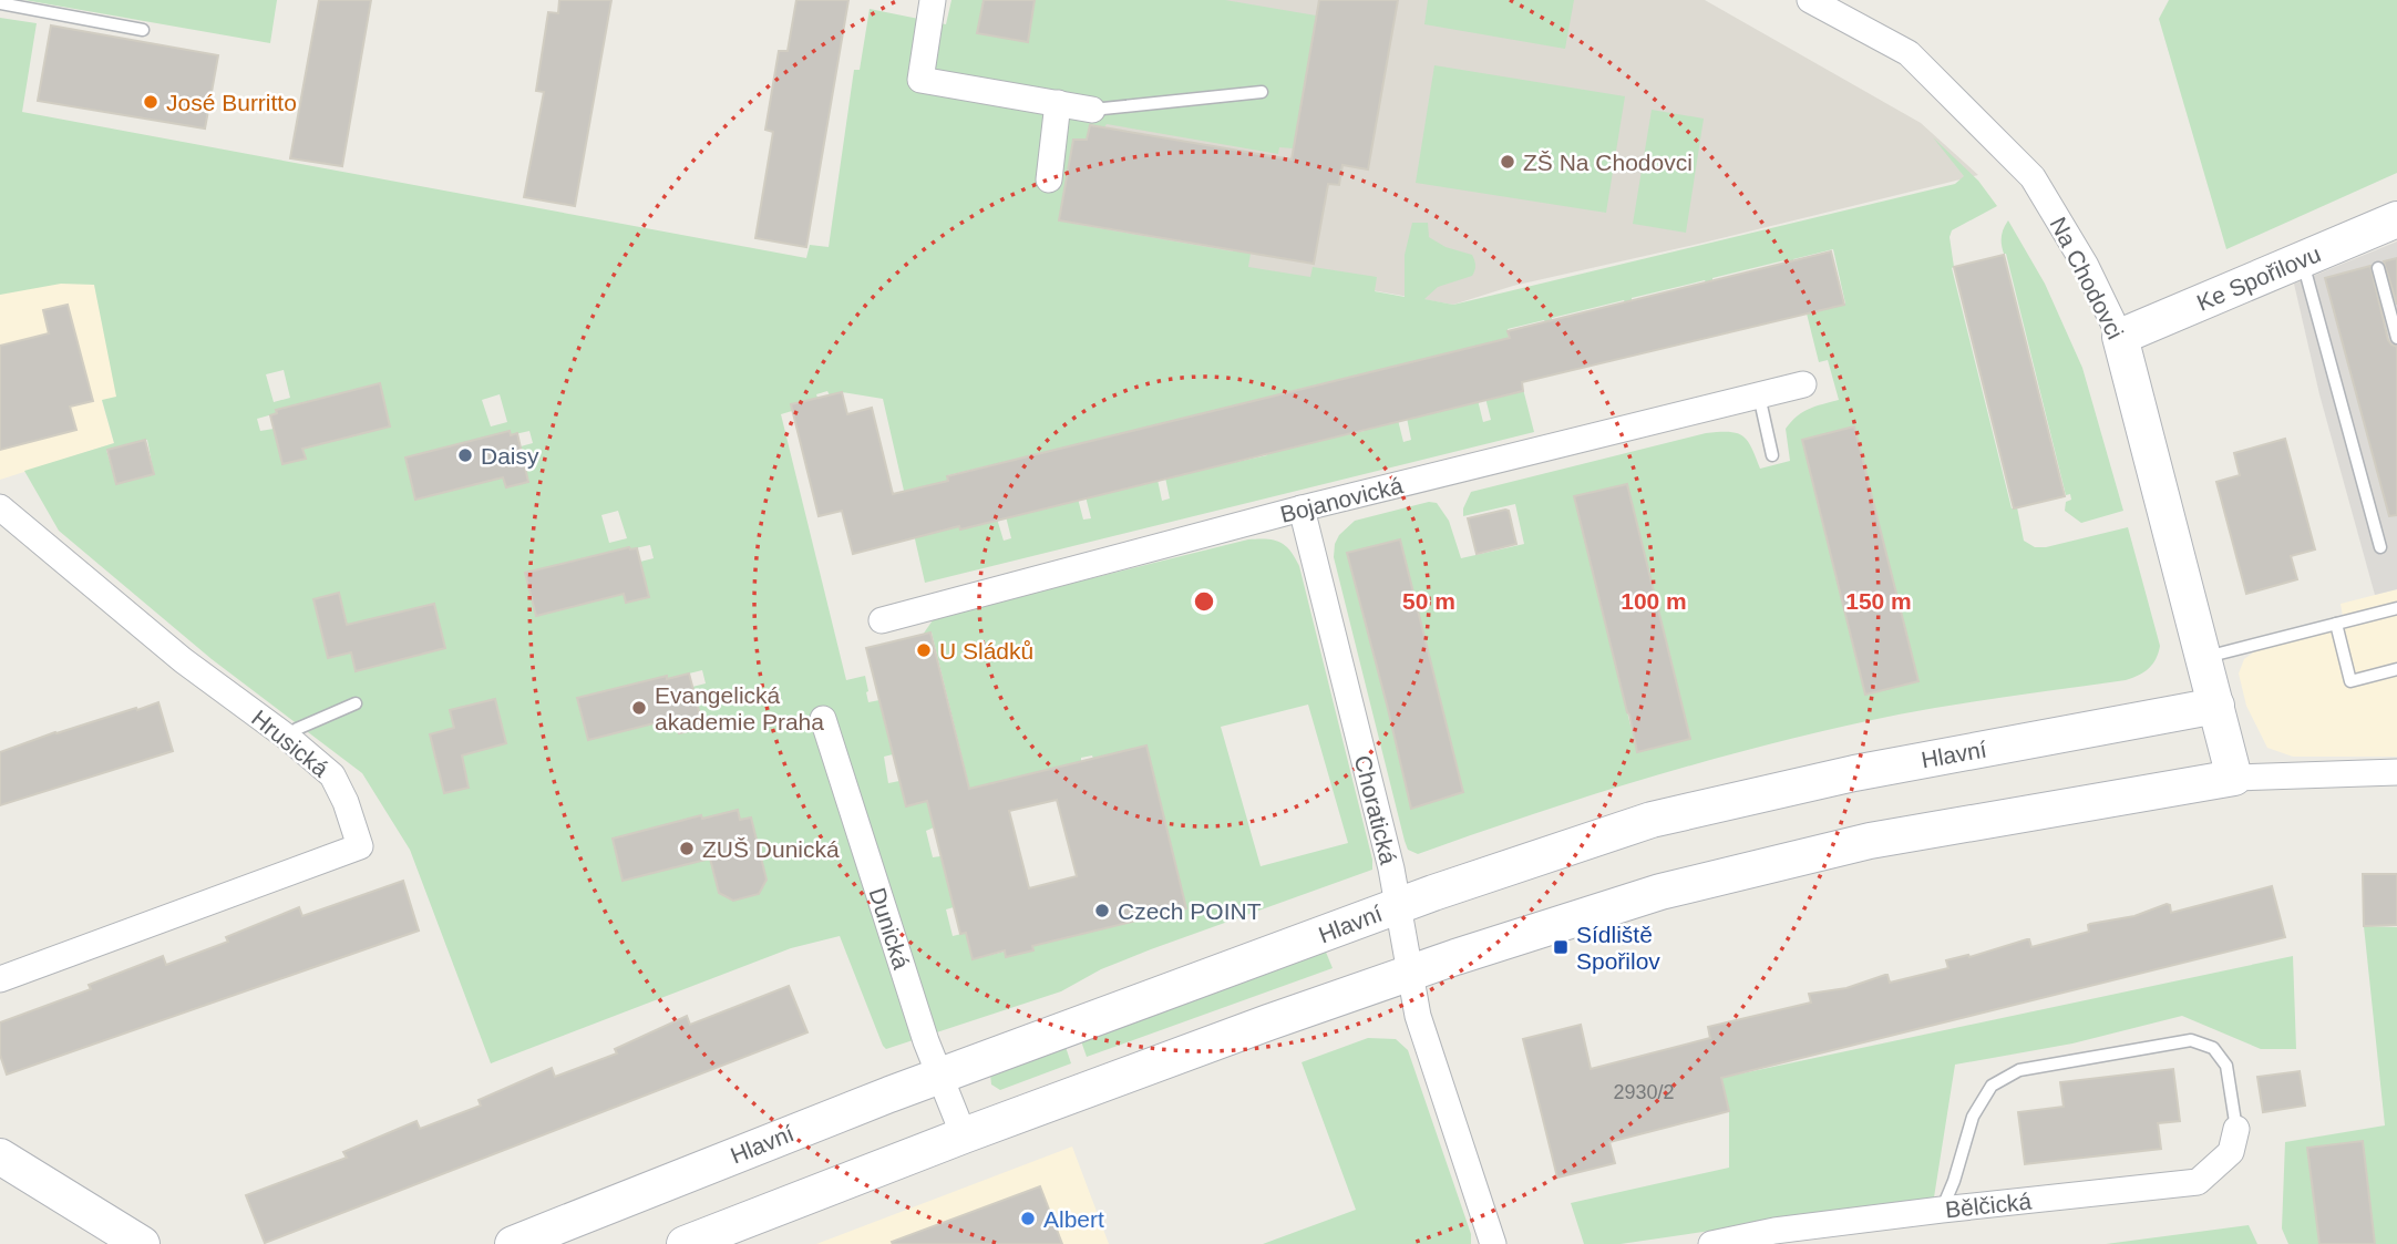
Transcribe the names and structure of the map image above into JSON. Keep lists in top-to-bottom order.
{
  "streets": {
    "street": [
      "Na Chodovci",
      "Ke Spořilovu",
      "Bojanovická",
      "Hrusická",
      "Hlavní",
      "Choratická",
      "Dunická",
      "Bělčická"
    ]
  },
  "crossings": [
    ["Na Chodovci", "Ke Spořilovu"],
    ["Na Chodovci", "Hlavní"],
    ["Bojanovická", "Choratická"],
    ["Hlavní", "Choratická"],
    ["Hlavní", "Dunická"]
  ],
  "places": {
    "other": [
      "José Burritto",
      "ZŠ Na Chodovci",
      "Daisy",
      "U Sládků",
      "Evangelická akademie Praha",
      "ZUŠ Dunická",
      "Czech POINT",
      "Albert"
    ],
    "transit": ["Sídliště Spořilov"]
  },
  "house_numbers": ["2930/2"],
  "rings": ["50 m", "100 m", "150 m"]
}
